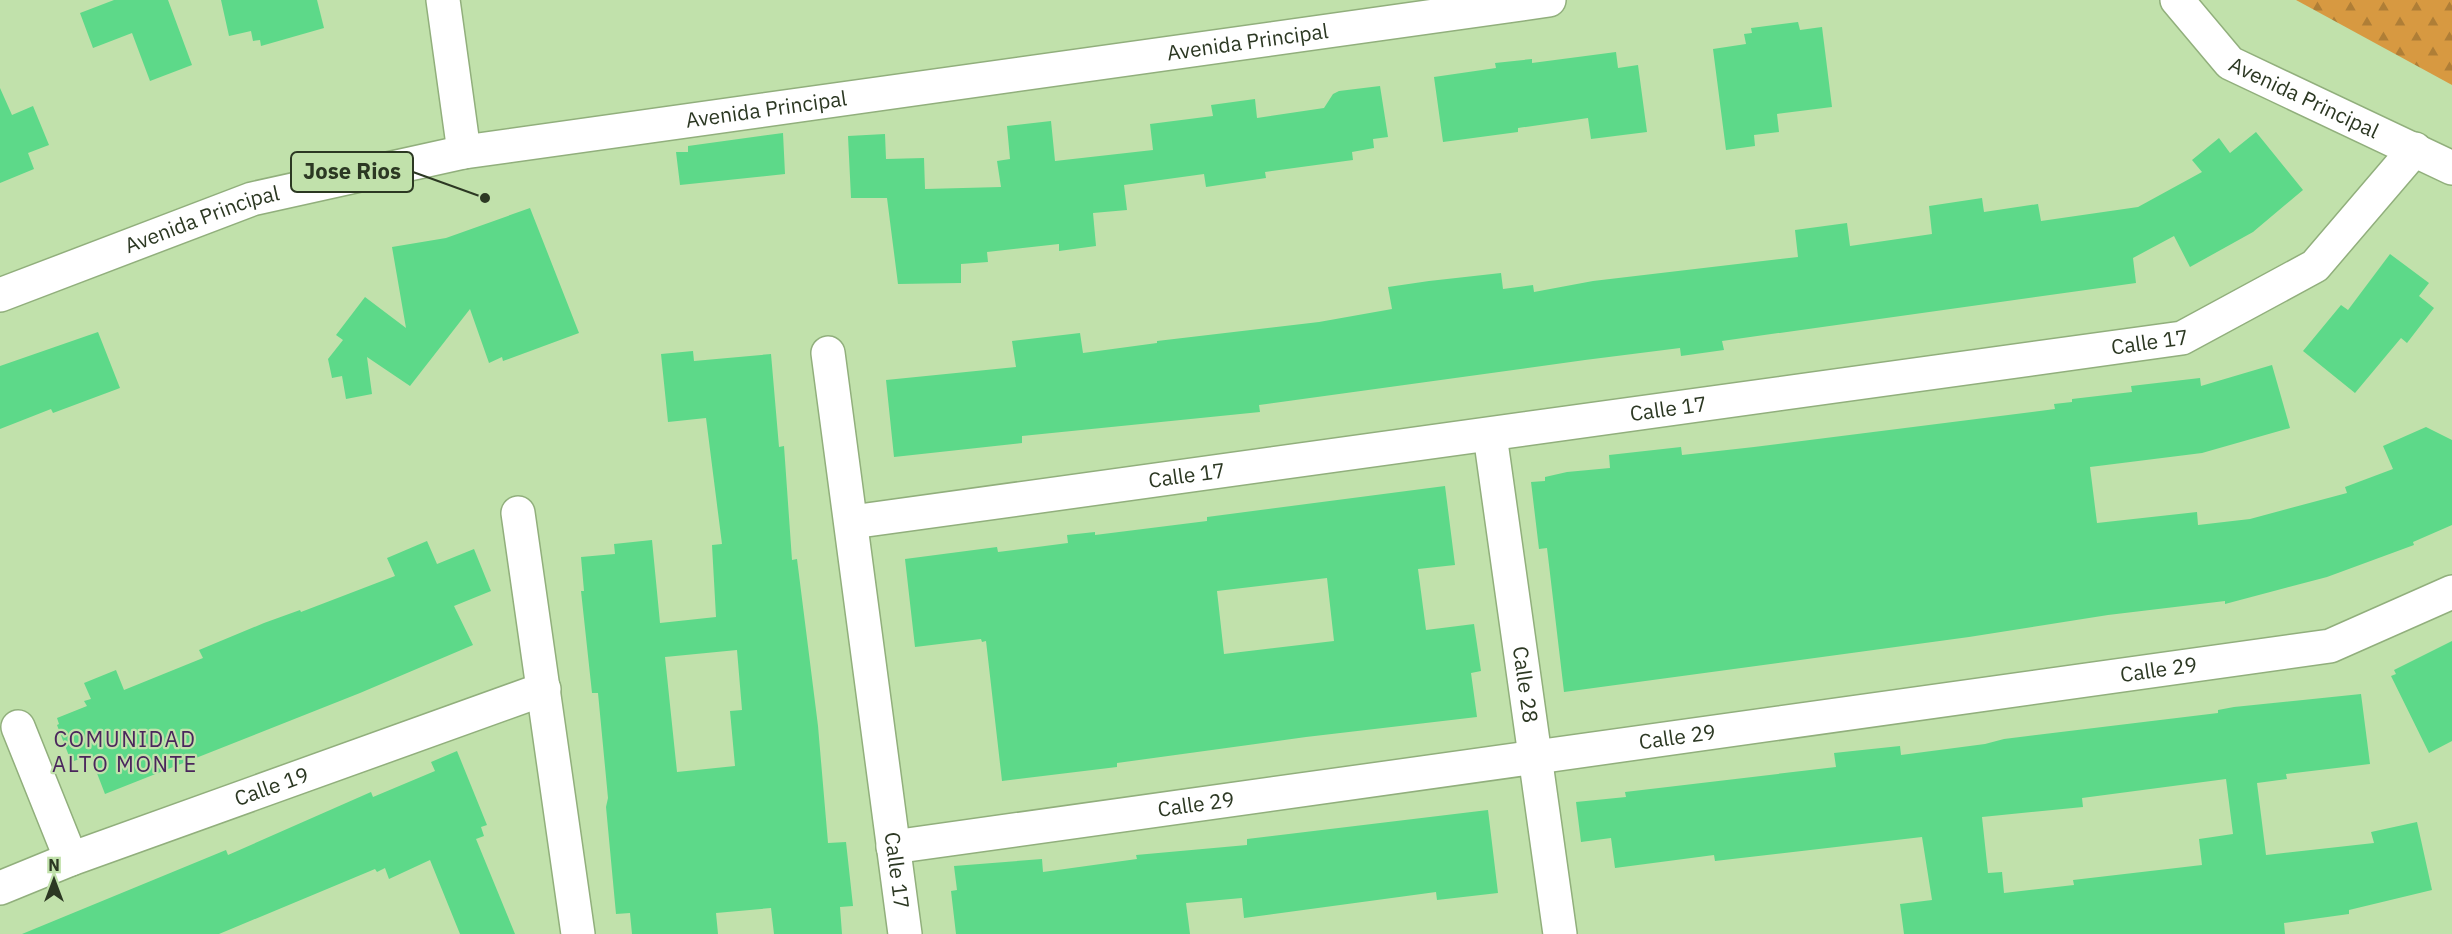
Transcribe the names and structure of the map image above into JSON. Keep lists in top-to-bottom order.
{
  "streets": {
    "street": [
      "Avenida Principal",
      "Calle 17",
      "Calle 29",
      "Calle 28",
      "Calle 19"
    ]
  },
  "crossings": [
    ["Avenida Principal", "Calle 17"],
    ["Calle 17", "Calle 29"],
    ["Calle 17", "Calle 28"],
    ["Calle 29", "Calle 28"]
  ],
  "districts": ["COMUNIDAD ALTO MONTE"],
  "places": ["Jose Rios"],
  "north": "top"
}
